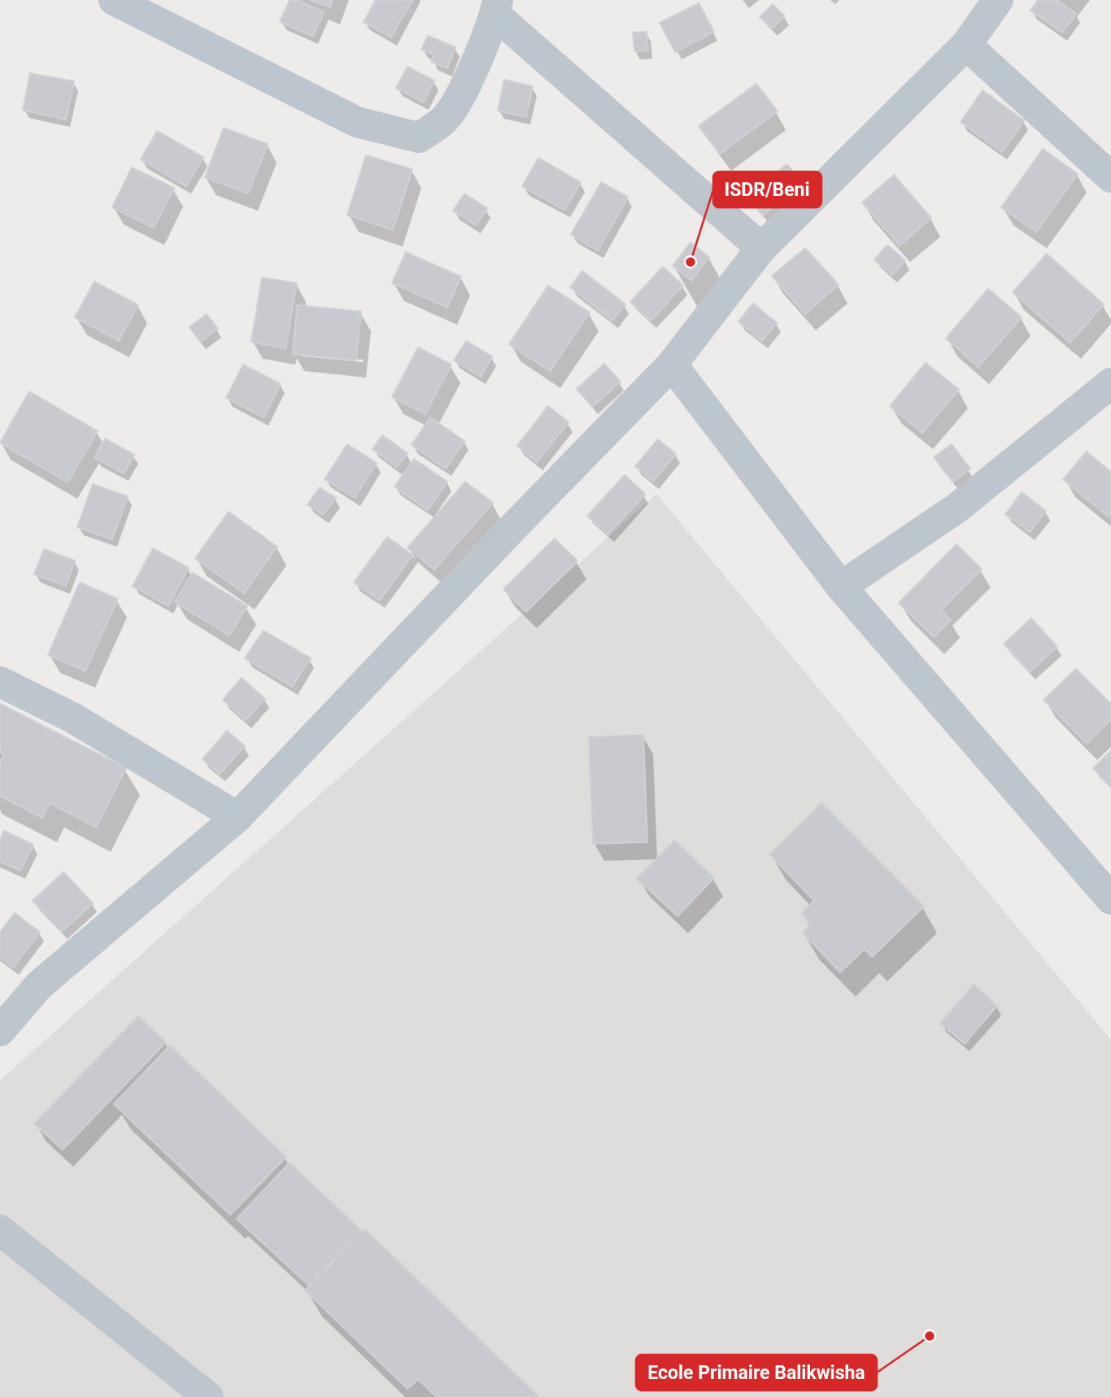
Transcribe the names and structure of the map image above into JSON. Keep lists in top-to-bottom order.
{
  "places": ["ISDR/Beni", "Ecole Primaire Balikwisha"]
}
